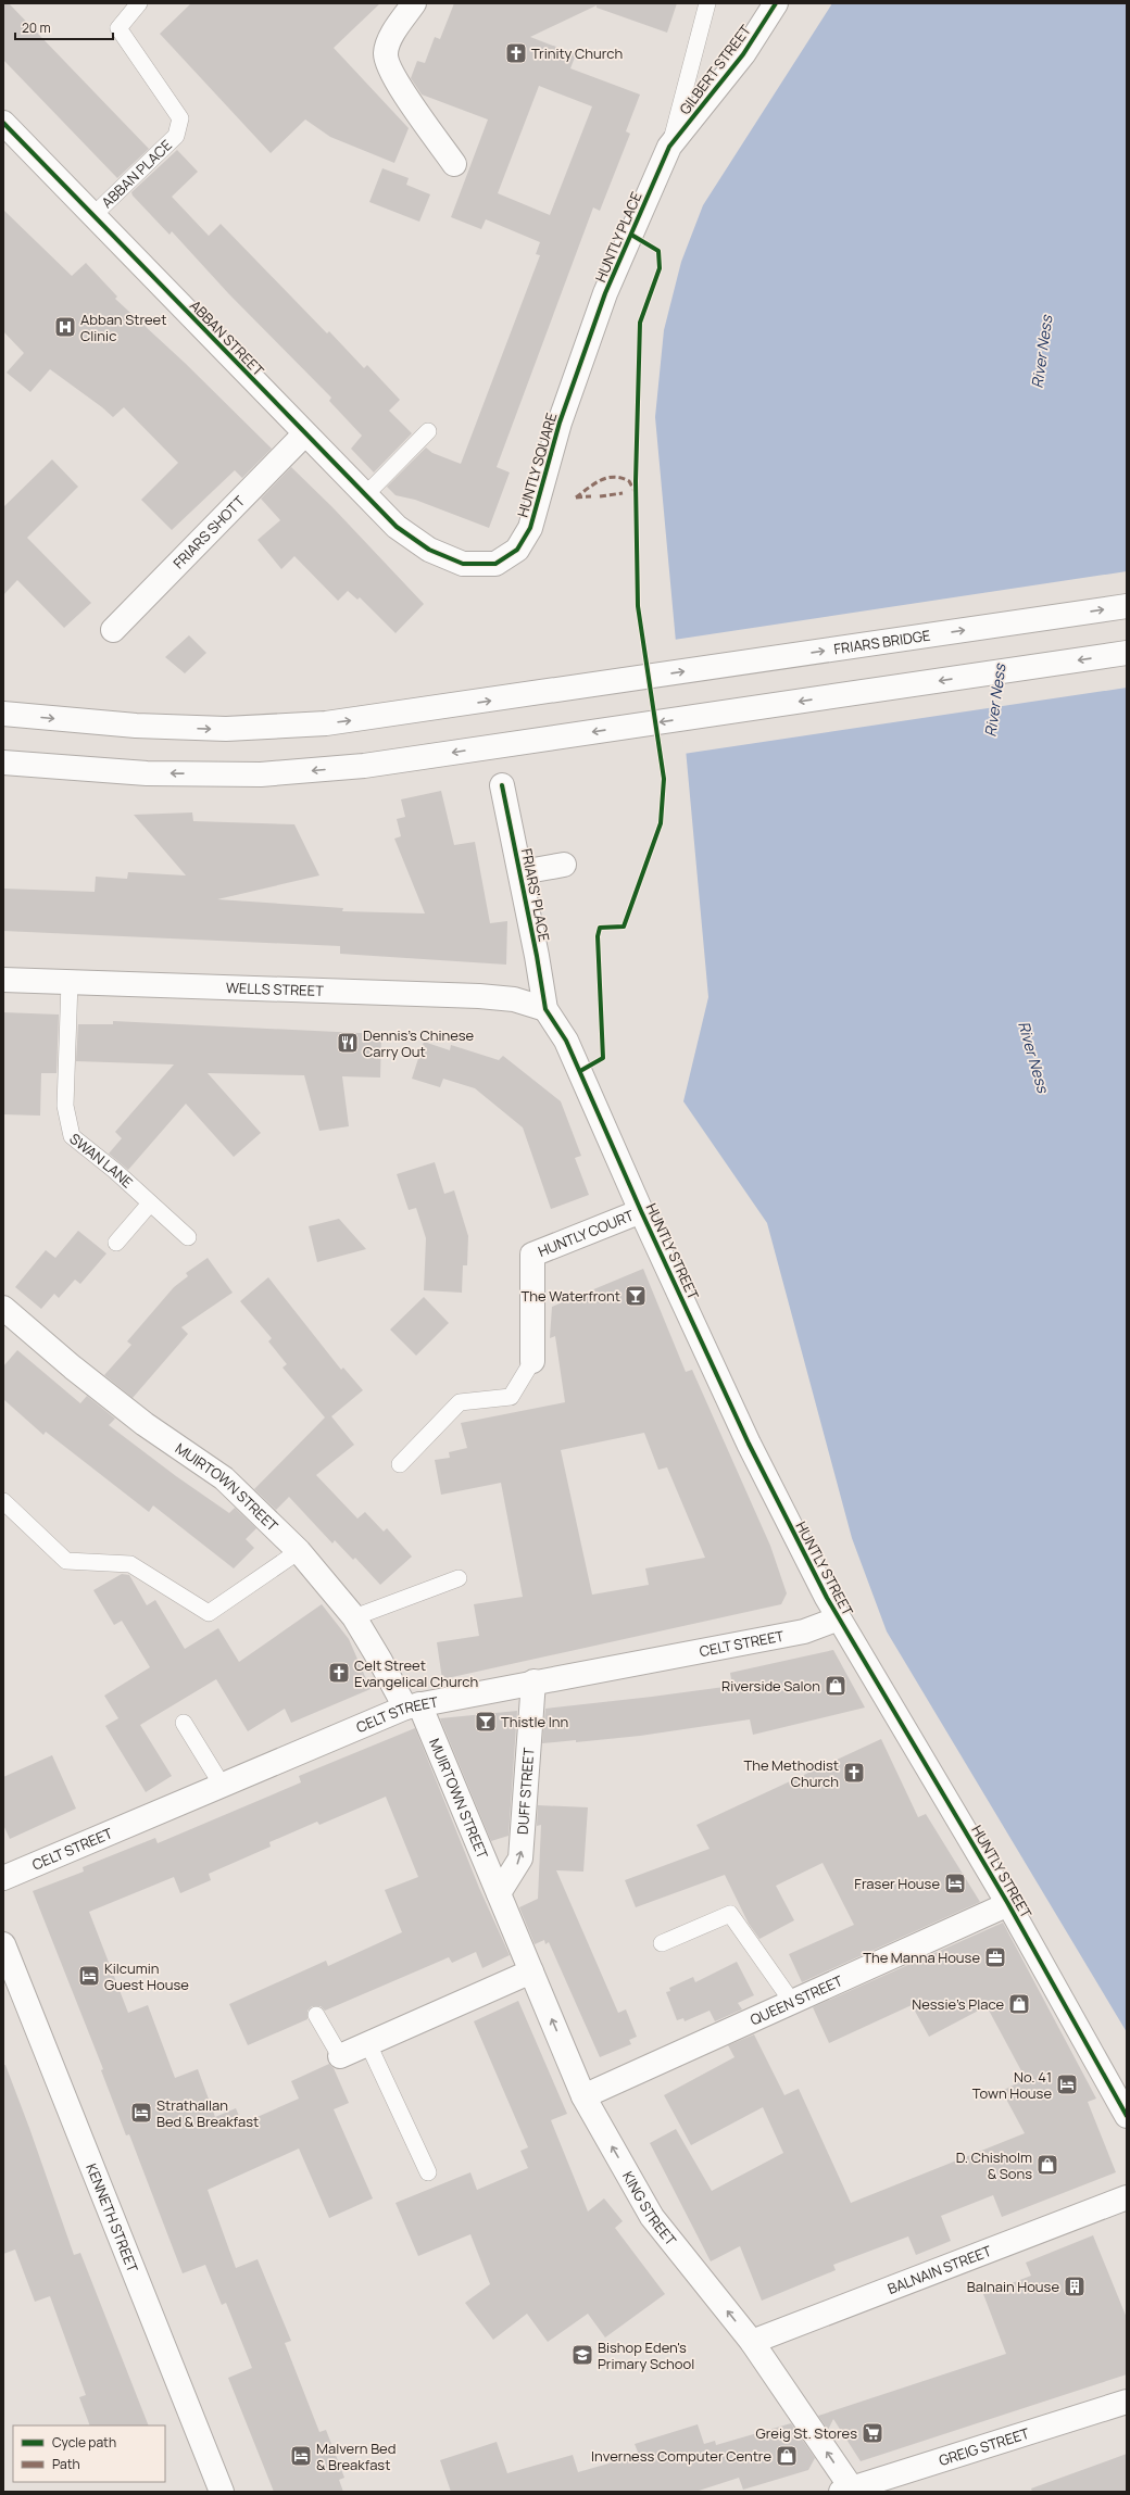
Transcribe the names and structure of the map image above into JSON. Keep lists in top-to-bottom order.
{
  "streets": {
    "main road": [
      "GILBERT STREET",
      "HUNTLY PLACE",
      "ABBAN STREET",
      "HUNTLY SQUARE",
      "FRIARS SHOTT",
      "FRIARS BRIDGE",
      "FRIARS' PLACE",
      "WELLS STREET",
      "HUNTLY COURT",
      "HUNTLY STREET",
      "MUIRTOWN STREET",
      "CELT STREET",
      "DUFF STREET",
      "QUEEN STREET",
      "KING STREET",
      "KENNETH STREET",
      "BALNAIN STREET",
      "GREIG STREET"
    ],
    "lane": ["ABBAN PLACE", "SWAN LANE"]
  },
  "crossings": [
    ["GILBERT STREET", "HUNTLY PLACE"],
    ["ABBAN PLACE", "ABBAN STREET"],
    ["HUNTLY PLACE", "HUNTLY SQUARE"],
    ["ABBAN STREET", "HUNTLY SQUARE"],
    ["ABBAN STREET", "FRIARS SHOTT"],
    ["FRIARS' PLACE", "WELLS STREET"],
    ["FRIARS' PLACE", "HUNTLY STREET"],
    ["WELLS STREET", "SWAN LANE"],
    ["WELLS STREET", "HUNTLY STREET"],
    ["HUNTLY COURT", "HUNTLY STREET"],
    ["HUNTLY STREET", "CELT STREET"],
    ["HUNTLY STREET", "QUEEN STREET"],
    ["MUIRTOWN STREET", "CELT STREET"],
    ["MUIRTOWN STREET", "DUFF STREET"],
    ["MUIRTOWN STREET", "KING STREET"],
    ["CELT STREET", "DUFF STREET"],
    ["DUFF STREET", "KING STREET"],
    ["QUEEN STREET", "KING STREET"],
    ["KING STREET", "BALNAIN STREET"],
    ["KING STREET", "GREIG STREET"]
  ],
  "one_way": ["DUFF STREET", "KING STREET"],
  "water": ["River Ness"],
  "places": {
    "church": ["Trinity Church", "Celt Street Evangelical Church", "The Methodist Church"],
    "hospital": ["Abban Street Clinic"],
    "restaurant": ["Dennis's Chinese Carry Out"],
    "bar": ["The Waterfront", "Thistle Inn"],
    "shop": [
      "Riverside Salon",
      "Nessie's Place",
      "D. Chisholm & Sons",
      "Inverness Computer Centre"
    ],
    "hotel": [
      "Fraser House",
      "Kilcumin Guest House",
      "No. 41 Town House",
      "Strathallan Bed & Breakfast",
      "Malvern Bed & Breakfast"
    ],
    "office": ["The Manna House"],
    "building": ["Balnain House"],
    "school or university": ["Bishop Eden's Primary School"],
    "supermarket": ["Greig St. Stores"]
  },
  "legend": ["Cycle path", "Path"],
  "scale_bar": "20 m"
}
